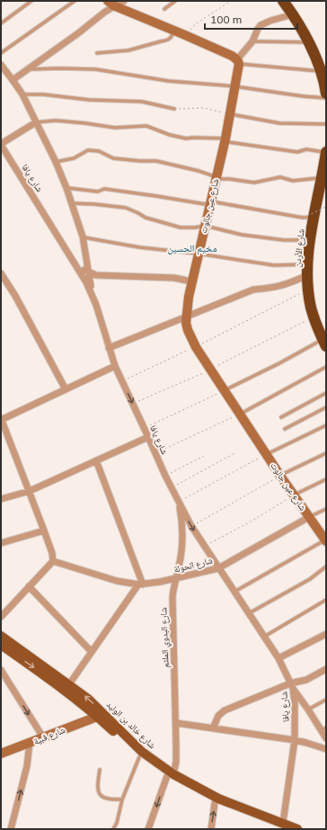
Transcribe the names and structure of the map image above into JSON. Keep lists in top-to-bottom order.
{
  "streets": {
    "highway": ["شارع الأردن"],
    "main road": ["شارع خالد بن الوليد"],
    "street": [
      "شارع يافا",
      "شارع عين جالوت",
      "شارع الحولة",
      "شارع البدوي الملثم",
      "شارع قبية"
    ]
  },
  "crossings": [
    ["شارع يافا", "شارع الحولة"],
    ["شارع يافا", "شارع البدوي الملثم"],
    ["شارع يافا", "شارع خالد بن الوليد"],
    ["شارع عين جالوت", "شارع الحولة"],
    ["شارع الحولة", "شارع البدوي الملثم"],
    ["شارع البدوي الملثم", "شارع خالد بن الوليد"],
    ["شارع خالد بن الوليد", "شارع قبية"]
  ],
  "districts": ["مخيم الحسين"],
  "scale_bar": "100 m"
}
